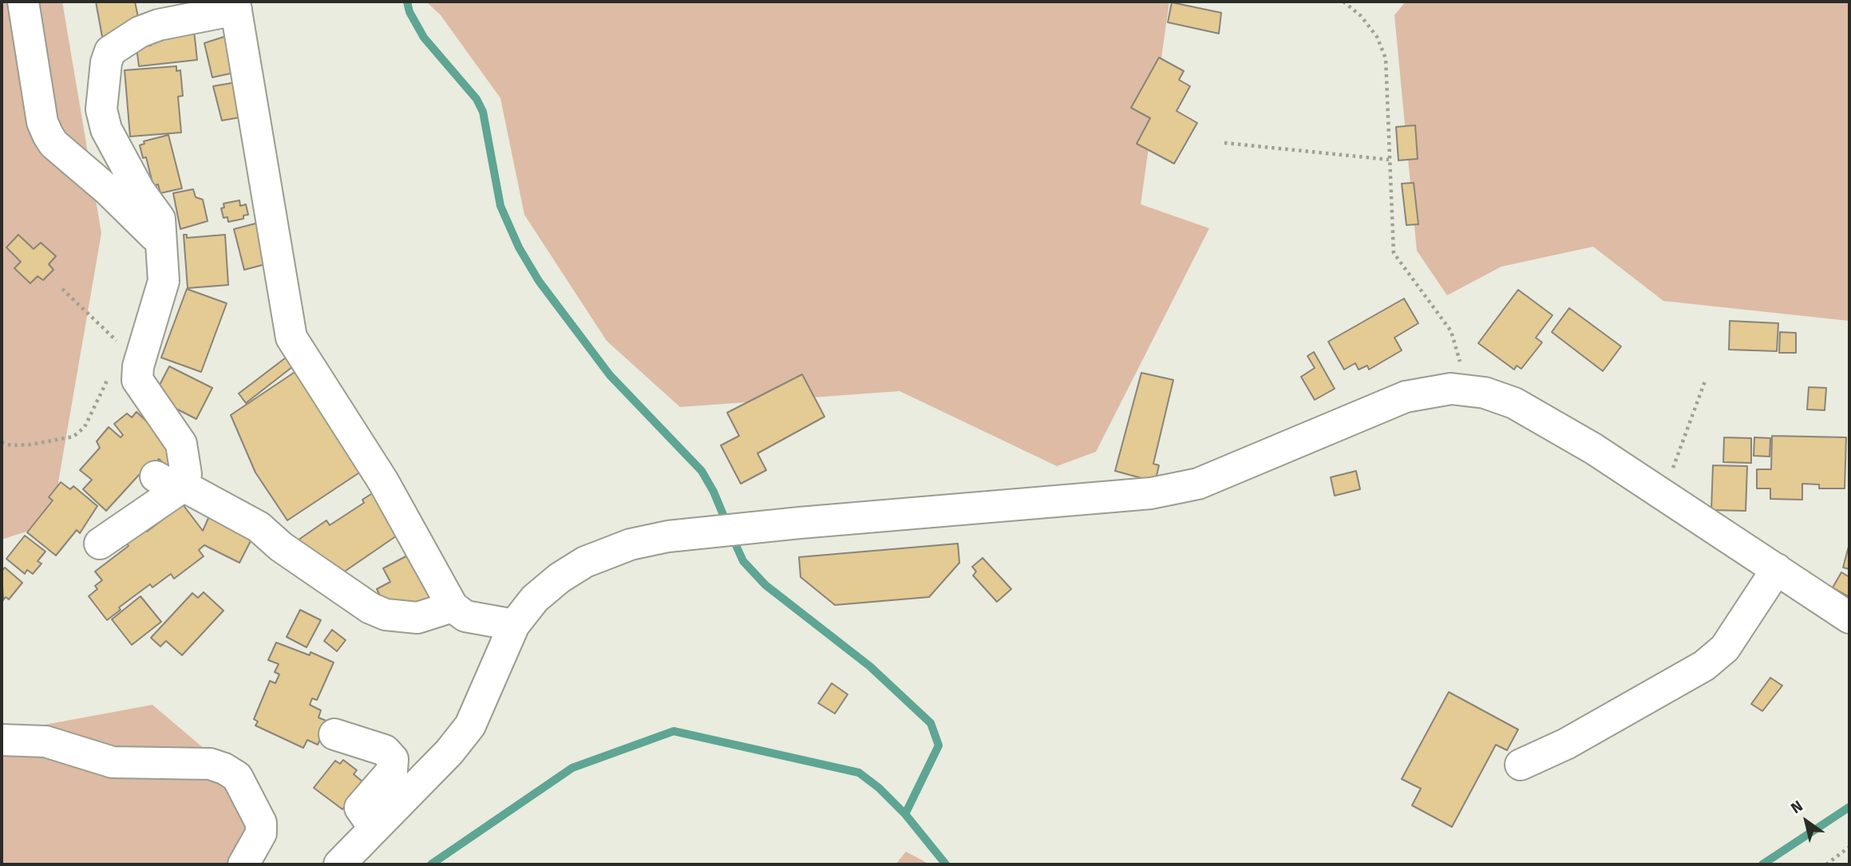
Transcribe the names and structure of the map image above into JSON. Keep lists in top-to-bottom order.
{
  "north": "top left"
}
